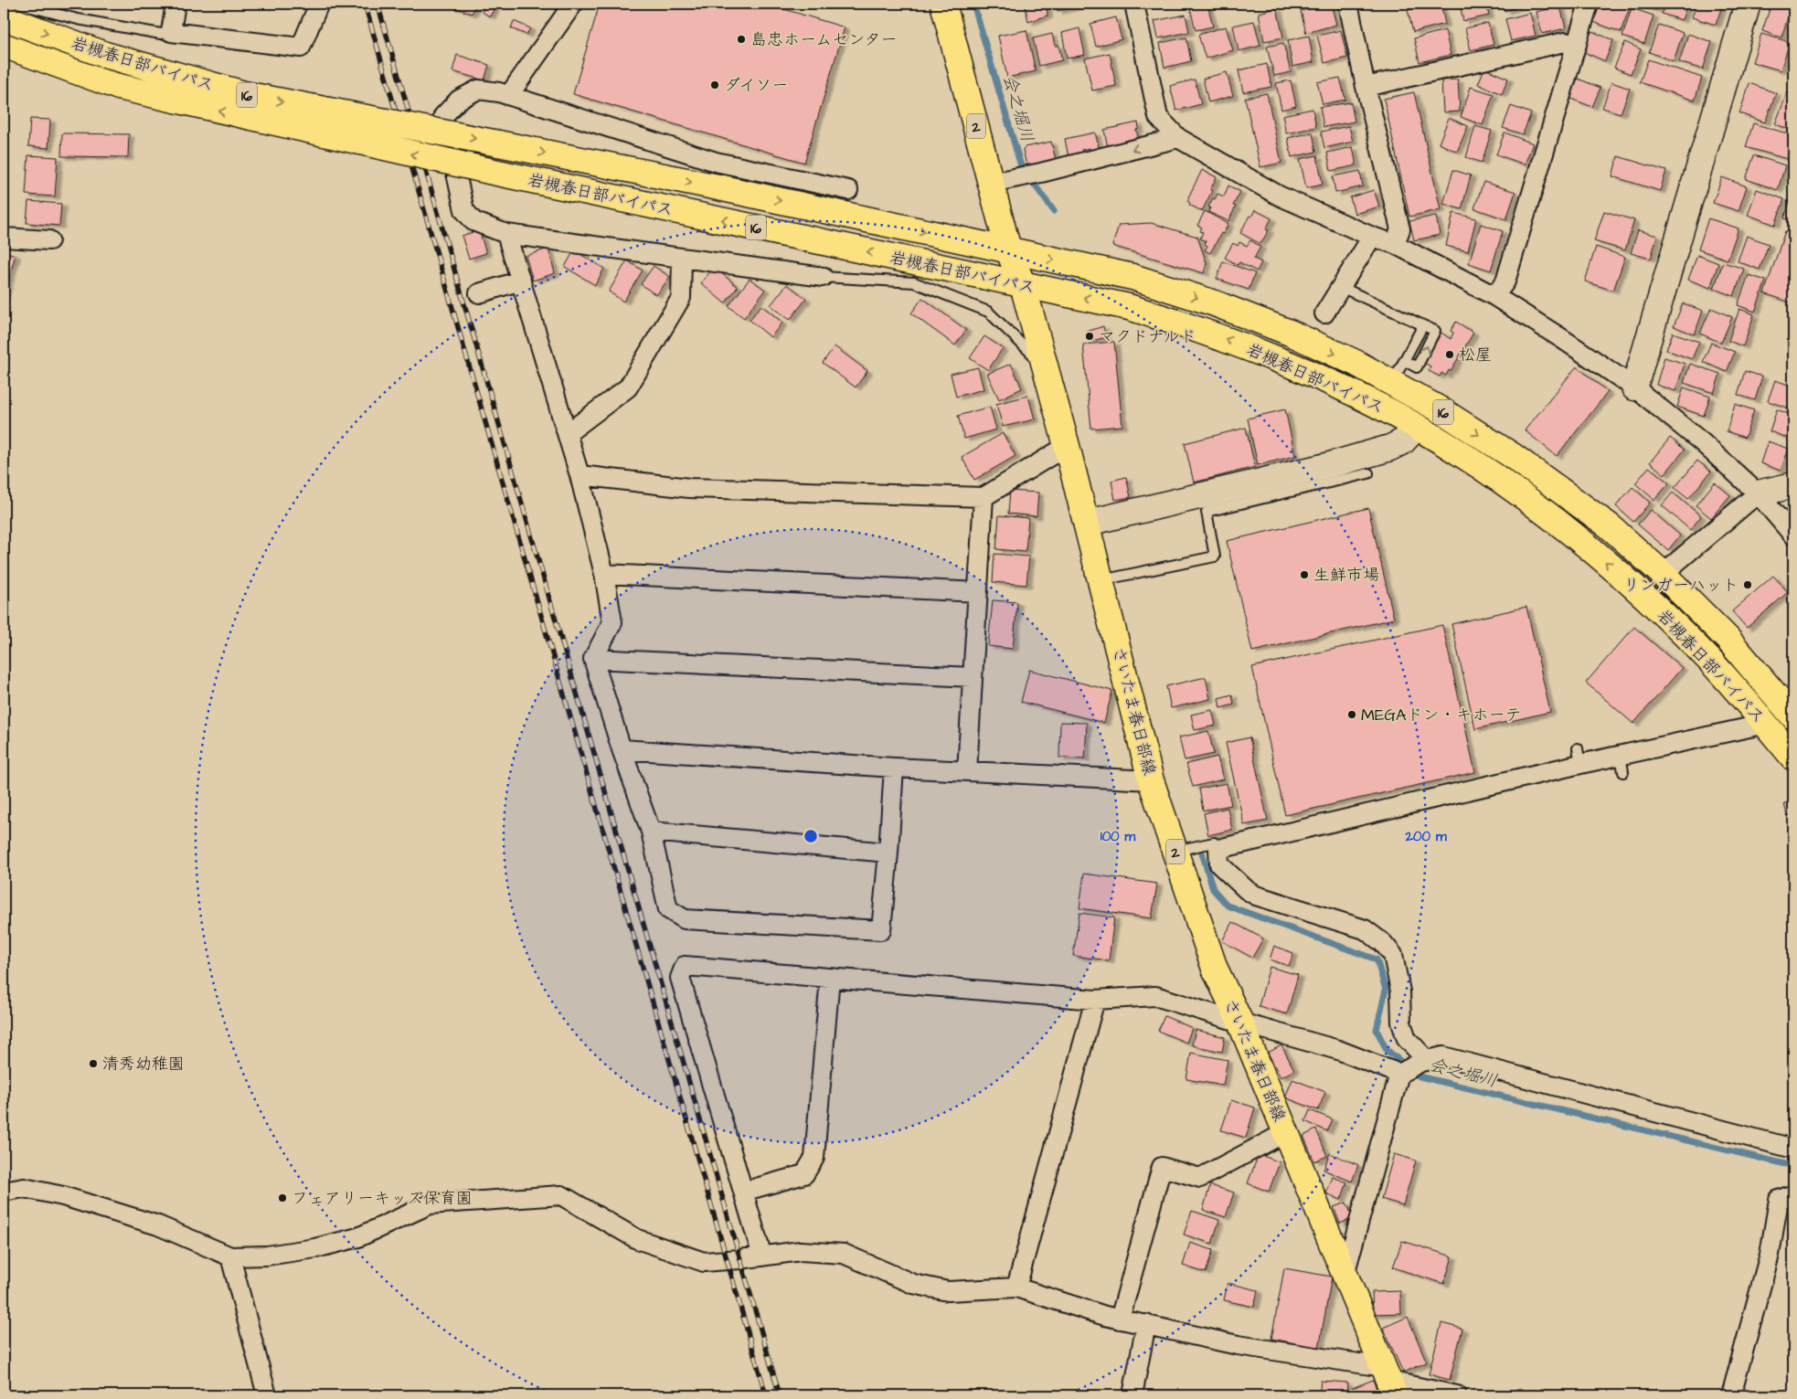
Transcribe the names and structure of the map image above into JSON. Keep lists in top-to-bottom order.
{
  "streets": {
    "main road": [
      "岩槻春日部バイパス",
      "16",
      "2",
      "さいたま春日部線"
    ]
  },
  "crossings": [
    ["岩槻春日部バイパス", "さいたま春日部線"]
  ],
  "water": ["会之堀川"],
  "places": [
    "島忠ホームセンター",
    "ダイソー",
    "マクドナルド",
    "松屋",
    "生鮮市場",
    "リンガーハット",
    "MEGAドン・キホーテ",
    "清秀幼稚園",
    "フェアリーキッズ保育園"
  ],
  "rings": ["100 m", "200 m"]
}
